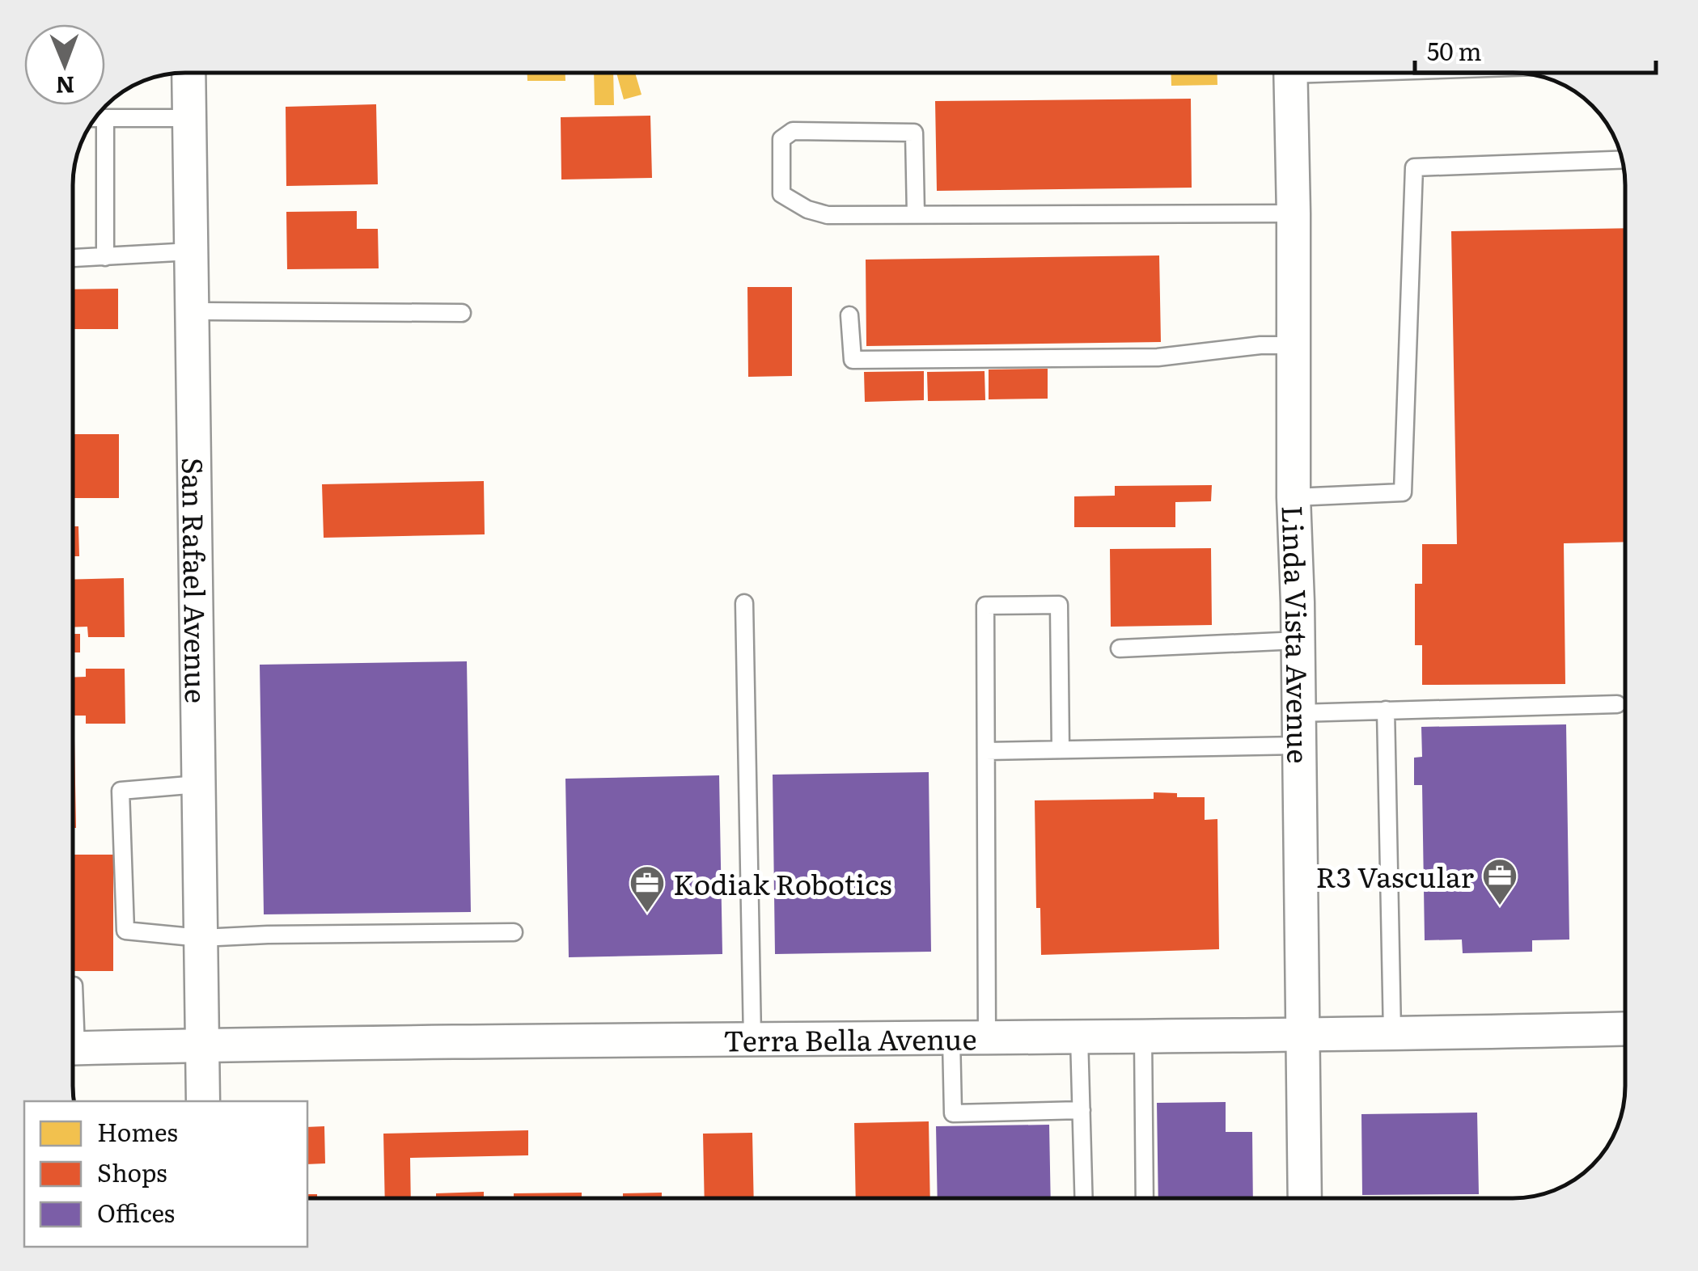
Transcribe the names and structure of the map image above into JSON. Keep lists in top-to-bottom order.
{
  "streets": {
    "street": ["San Rafael Avenue", "Linda Vista Avenue", "Terra Bella Avenue"]
  },
  "crossings": [
    ["San Rafael Avenue", "Terra Bella Avenue"],
    ["Linda Vista Avenue", "Terra Bella Avenue"]
  ],
  "places": {
    "office": ["R3 Vascular", "Kodiak Robotics"]
  },
  "legend": ["Homes", "Shops", "Offices"],
  "scale_bar": "50 m",
  "north": "bottom"
}
